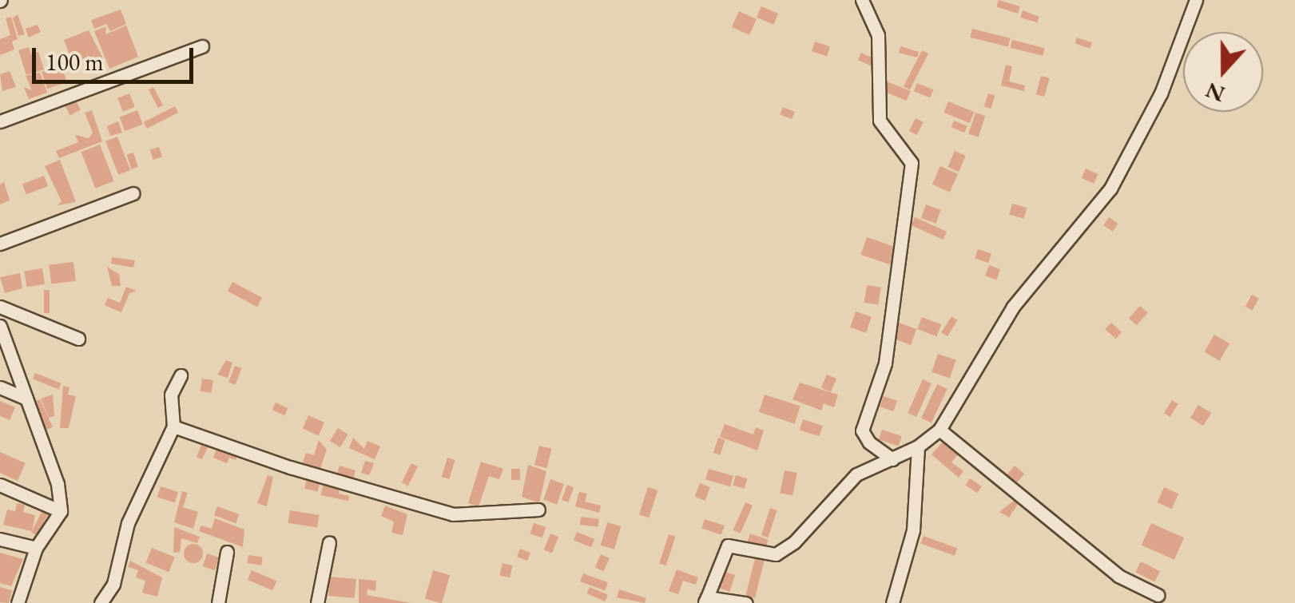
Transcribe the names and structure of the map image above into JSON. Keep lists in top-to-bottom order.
{
  "scale_bar": "100 m",
  "north": "bottom"
}
